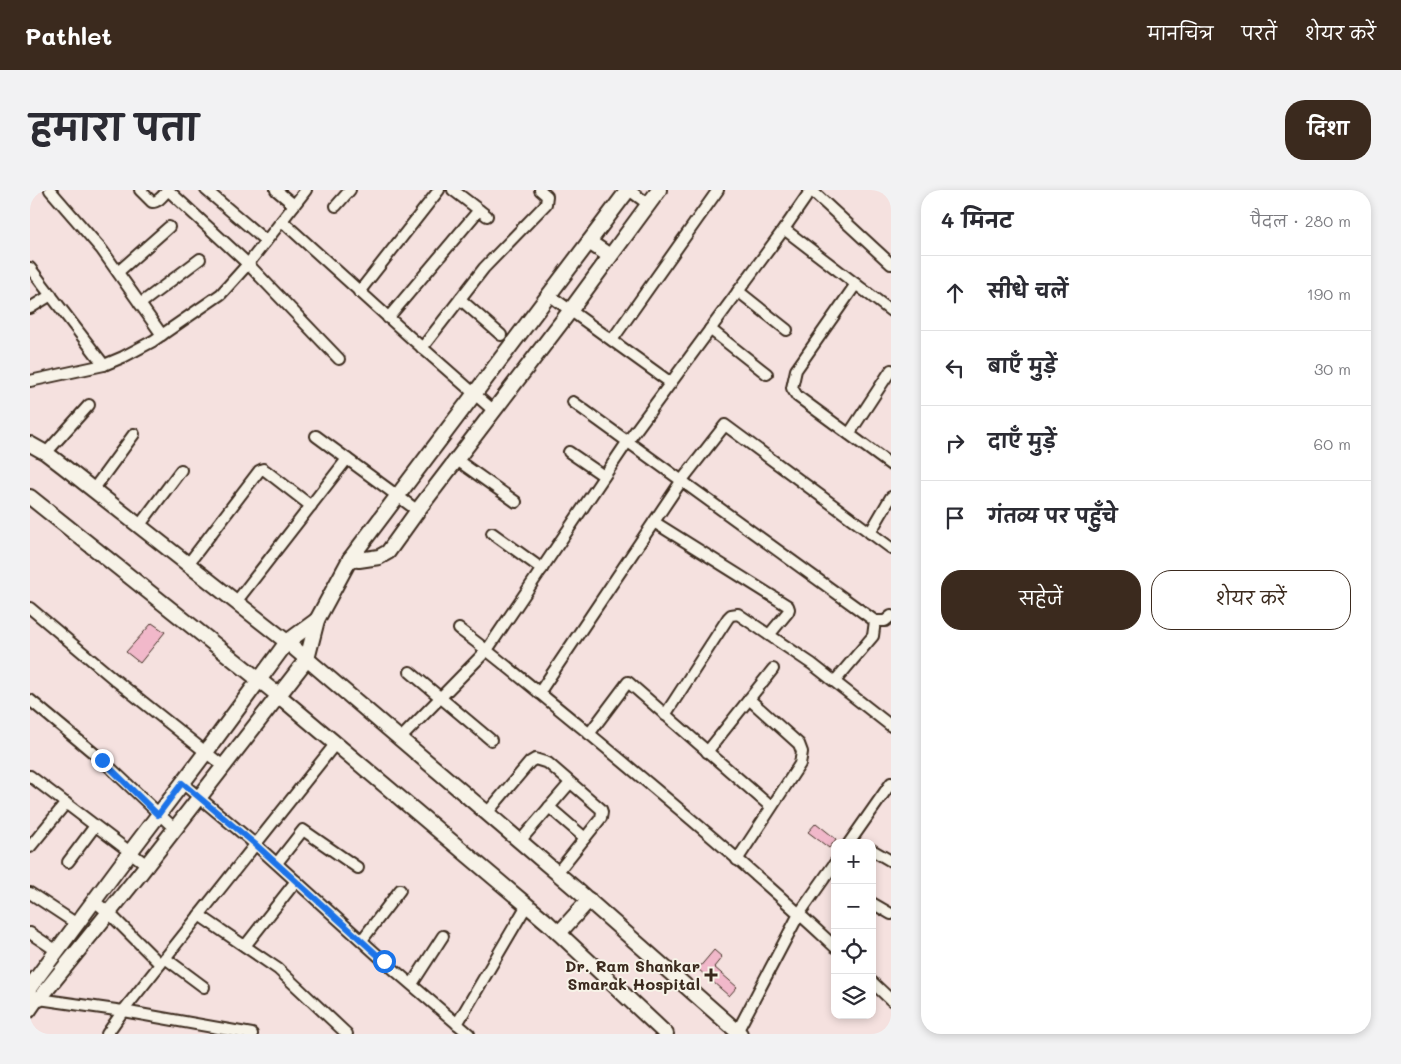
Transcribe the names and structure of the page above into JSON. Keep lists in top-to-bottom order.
{
  "places": {
    "health": ["Dr. Ram Shankar Smarak Hospital"]
  },
  "page": {
    "header": "Pathlet",
    "nav": ["मानचित्र", "परतें", "शेयर करें"],
    "title": "हमारा पता",
    "buttons": [
      "दिशा",
      ["सहेजें", "शेयर करें"]
    ],
    "heading": ["4 मिनट", "पैदल · 280 m"],
    "list": [
      ["सीधे चलें", "190 m"],
      ["बाएँ मुड़ें", "30 m"],
      ["दाएँ मुड़ें", "60 m"],
      "गंतव्य पर पहुँचे"
    ],
    "map_buttons": ["+", "−"]
  }
}
